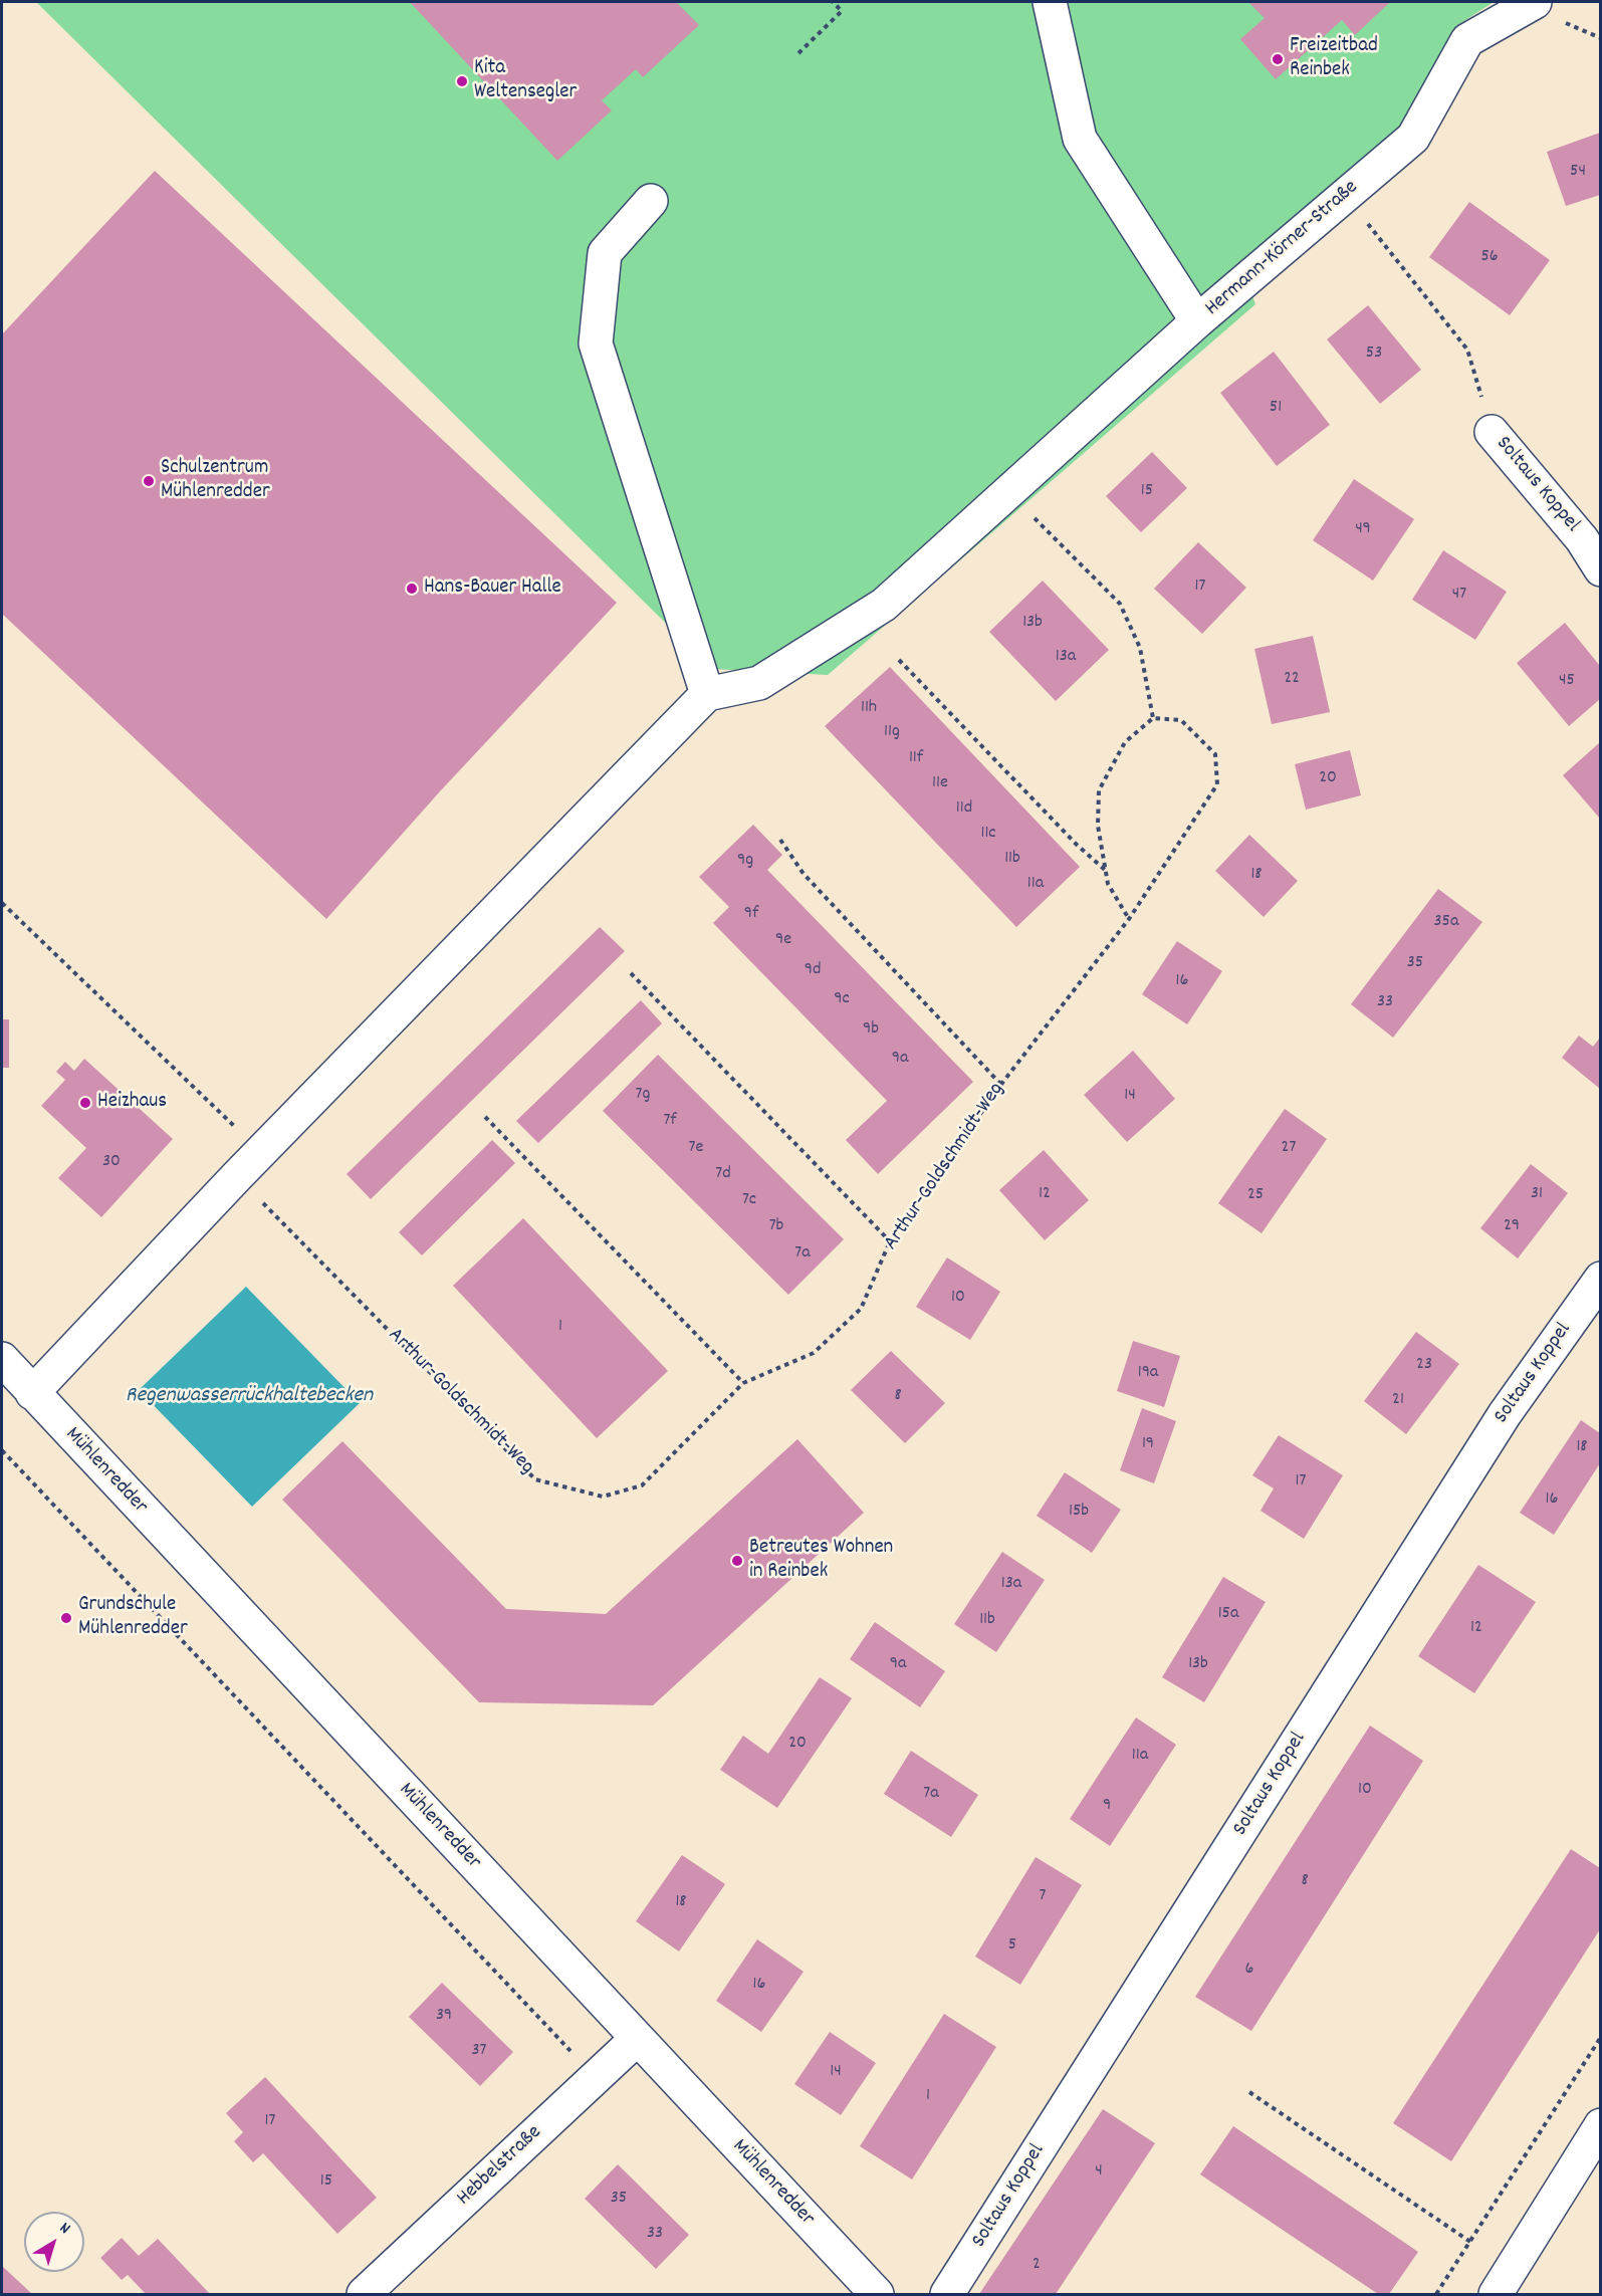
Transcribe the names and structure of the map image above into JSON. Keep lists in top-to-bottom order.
{
  "streets": {
    "street": [
      "Hermann-Körner-Straße",
      "Soltaus Koppel",
      "Mühlenredder",
      "Hebbelstraße"
    ],
    "path": ["Arthur-Goldschmidt-Weg"]
  },
  "crossings": [
    ["Mühlenredder", "Hebbelstraße"]
  ],
  "water": ["Regenwasserrückhaltebecken"],
  "places": [
    "Freizeitbad Reinbek",
    "Kita Weltensegler",
    "Schulzentrum Mühlenredder",
    "Hans-Bauer Halle",
    "Heizhaus",
    "Betreutes Wohnen in Reinbek",
    "Grundschule Mühlenredder"
  ],
  "house_numbers": [
    "54",
    "56",
    "53",
    "51",
    "15",
    "49",
    "17",
    "47",
    "13b",
    "13a",
    "22",
    "45",
    "11h",
    "11g",
    "11f",
    "20",
    "11e",
    "11d",
    "11c",
    "11b",
    "9g",
    "18",
    "11a",
    "9f",
    "35a",
    "9e",
    "35",
    "9d",
    "16",
    "9c",
    "33",
    "9b",
    "9a",
    "7g",
    "14",
    "7f",
    "7e",
    "27",
    "30",
    "7d",
    "12",
    "31",
    "25",
    "7c",
    "7b",
    "29",
    "7a",
    "10",
    "1",
    "23",
    "19a",
    "8",
    "21",
    "19",
    "18",
    "17",
    "16",
    "15b",
    "13a",
    "15a",
    "11b",
    "12",
    "9a",
    "13b",
    "20",
    "11a",
    "10",
    "7a",
    "9",
    "8",
    "7",
    "18",
    "5",
    "6",
    "16",
    "39",
    "37",
    "14",
    "1",
    "17",
    "4",
    "15",
    "35",
    "33",
    "2"
  ],
  "north": "top right"
}
